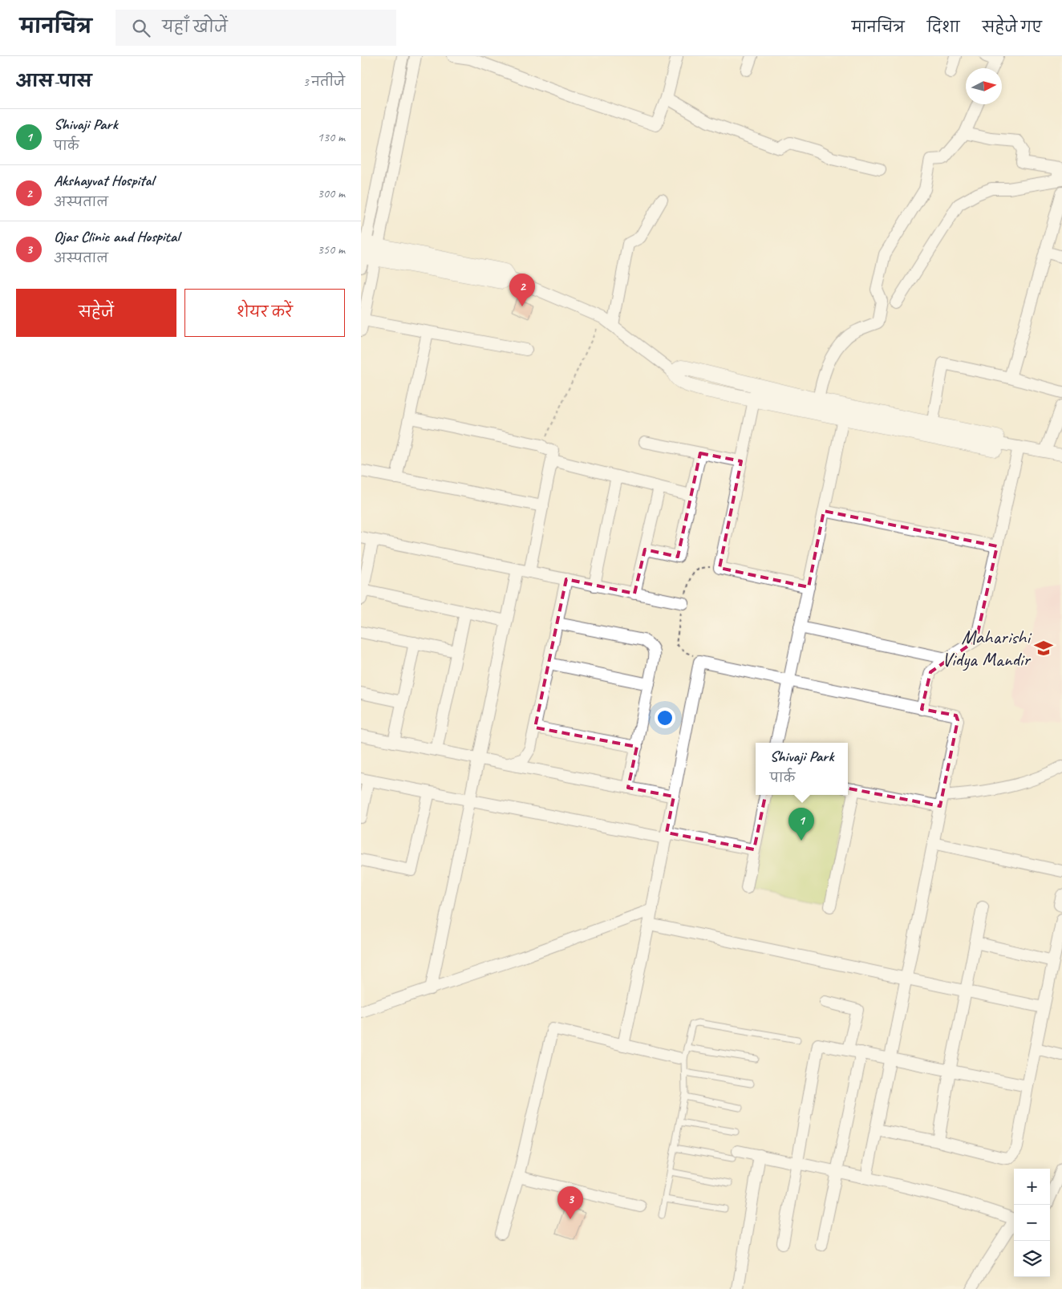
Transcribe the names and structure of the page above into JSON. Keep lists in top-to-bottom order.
{
  "places": {
    "school or university": ["Maharishi Vidya Mandir"]
  },
  "north": "right",
  "page": {
    "header": "मानचित्र",
    "search": "यहाँ खोजें",
    "nav": ["मानचित्र", "दिशा", "सहेजे गए"],
    "heading": ["आस-पास", "3 नतीजे"],
    "list": [
      {
        "mark": "1",
        "name": "Shivaji Park",
        "note": "पार्क",
        "value": "130 m"
      },
      {
        "mark": "2",
        "name": "Akshayvat Hospital",
        "note": "अस्पताल",
        "value": "300 m"
      },
      {
        "mark": "3",
        "name": "Ojas Clinic and Hospital",
        "note": "अस्पताल",
        "value": "350 m"
      }
    ],
    "pins": ["2", "1", "3"],
    "buttons": ["सहेजें", "शेयर करें"],
    "popup": ["Shivaji Park", "पार्क"],
    "map_buttons": ["+", "−"]
  }
}
